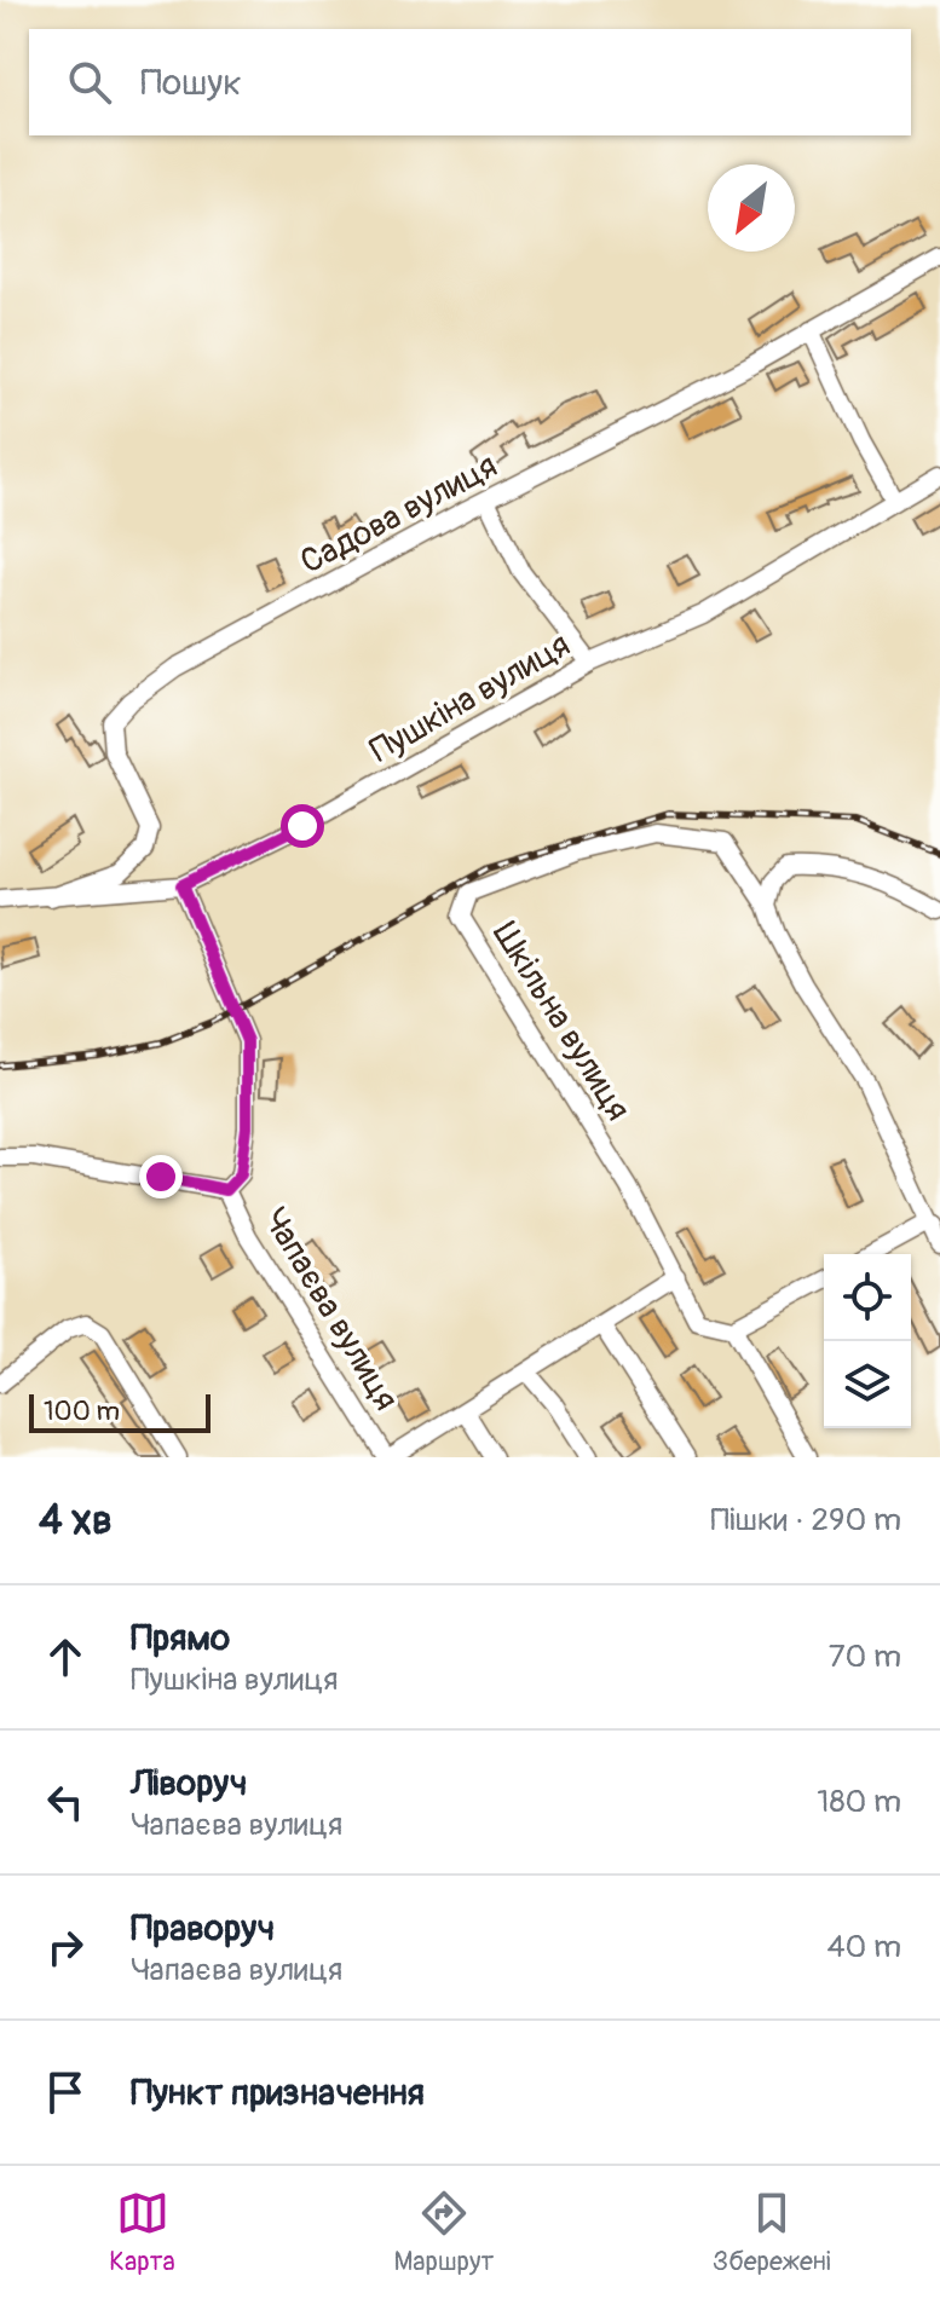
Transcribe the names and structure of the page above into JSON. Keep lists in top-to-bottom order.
{
  "streets": {
    "street": [
      "Садова вулиця",
      "Пушкіна вулиця",
      "Шкільна вулиця",
      "Чапаєва вулиця"
    ]
  },
  "crossings": [
    ["Садова вулиця", "Пушкіна вулиця"],
    ["Пушкіна вулиця", "Чапаєва вулиця"]
  ],
  "scale_bar": "100 m",
  "north": "bottom left",
  "page": {
    "search": "Пошук",
    "scale": "100 m",
    "heading": ["4 хв", "Пішки · 290 m"],
    "list": [
      ["Прямо", "Пушкіна вулиця", "70 m"],
      ["Ліворуч", "Чапаєва вулиця", "180 m"],
      ["Праворуч", "Чапаєва вулиця", "40 m"],
      "Пункт призначення"
    ],
    "nav": ["Карта", "Маршрут", "Збережені"]
  }
}
